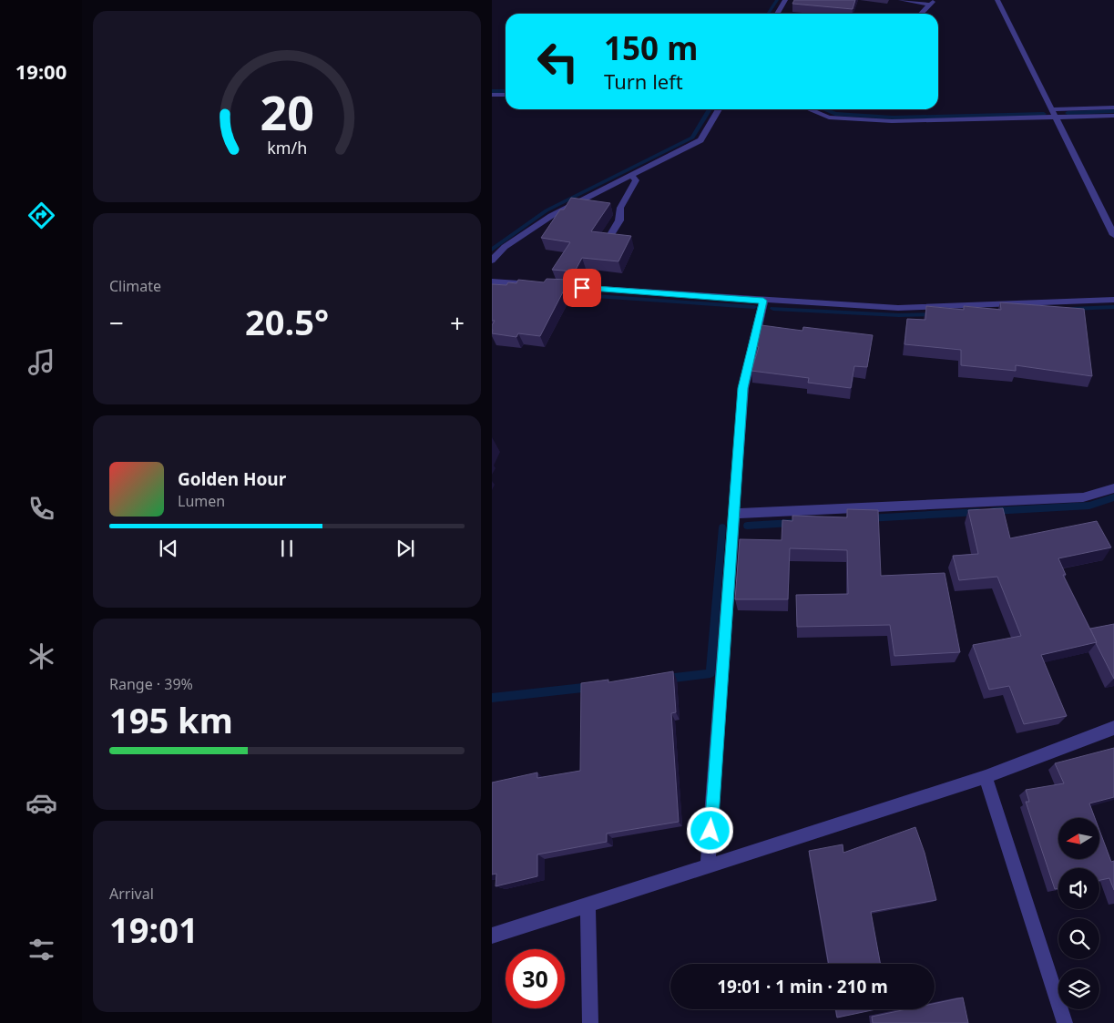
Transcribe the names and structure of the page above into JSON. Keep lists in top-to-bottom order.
{
  "north": "left",
  "page": {
    "tabs": "19:00",
    "turn": ["150 m", "Turn left"],
    "tile": [
      "Climate",
      ["Range · 39%", "195 km"],
      ["Arrival", "19:01"]
    ],
    "heat": ["−", "20.5°", "+"],
    "song": ["Golden Hour", "Lumen"],
    "limit": "30",
    "trip": "19:01 · 1 min · 210 m",
    "gauge": ["20", "km/h"]
  }
}
